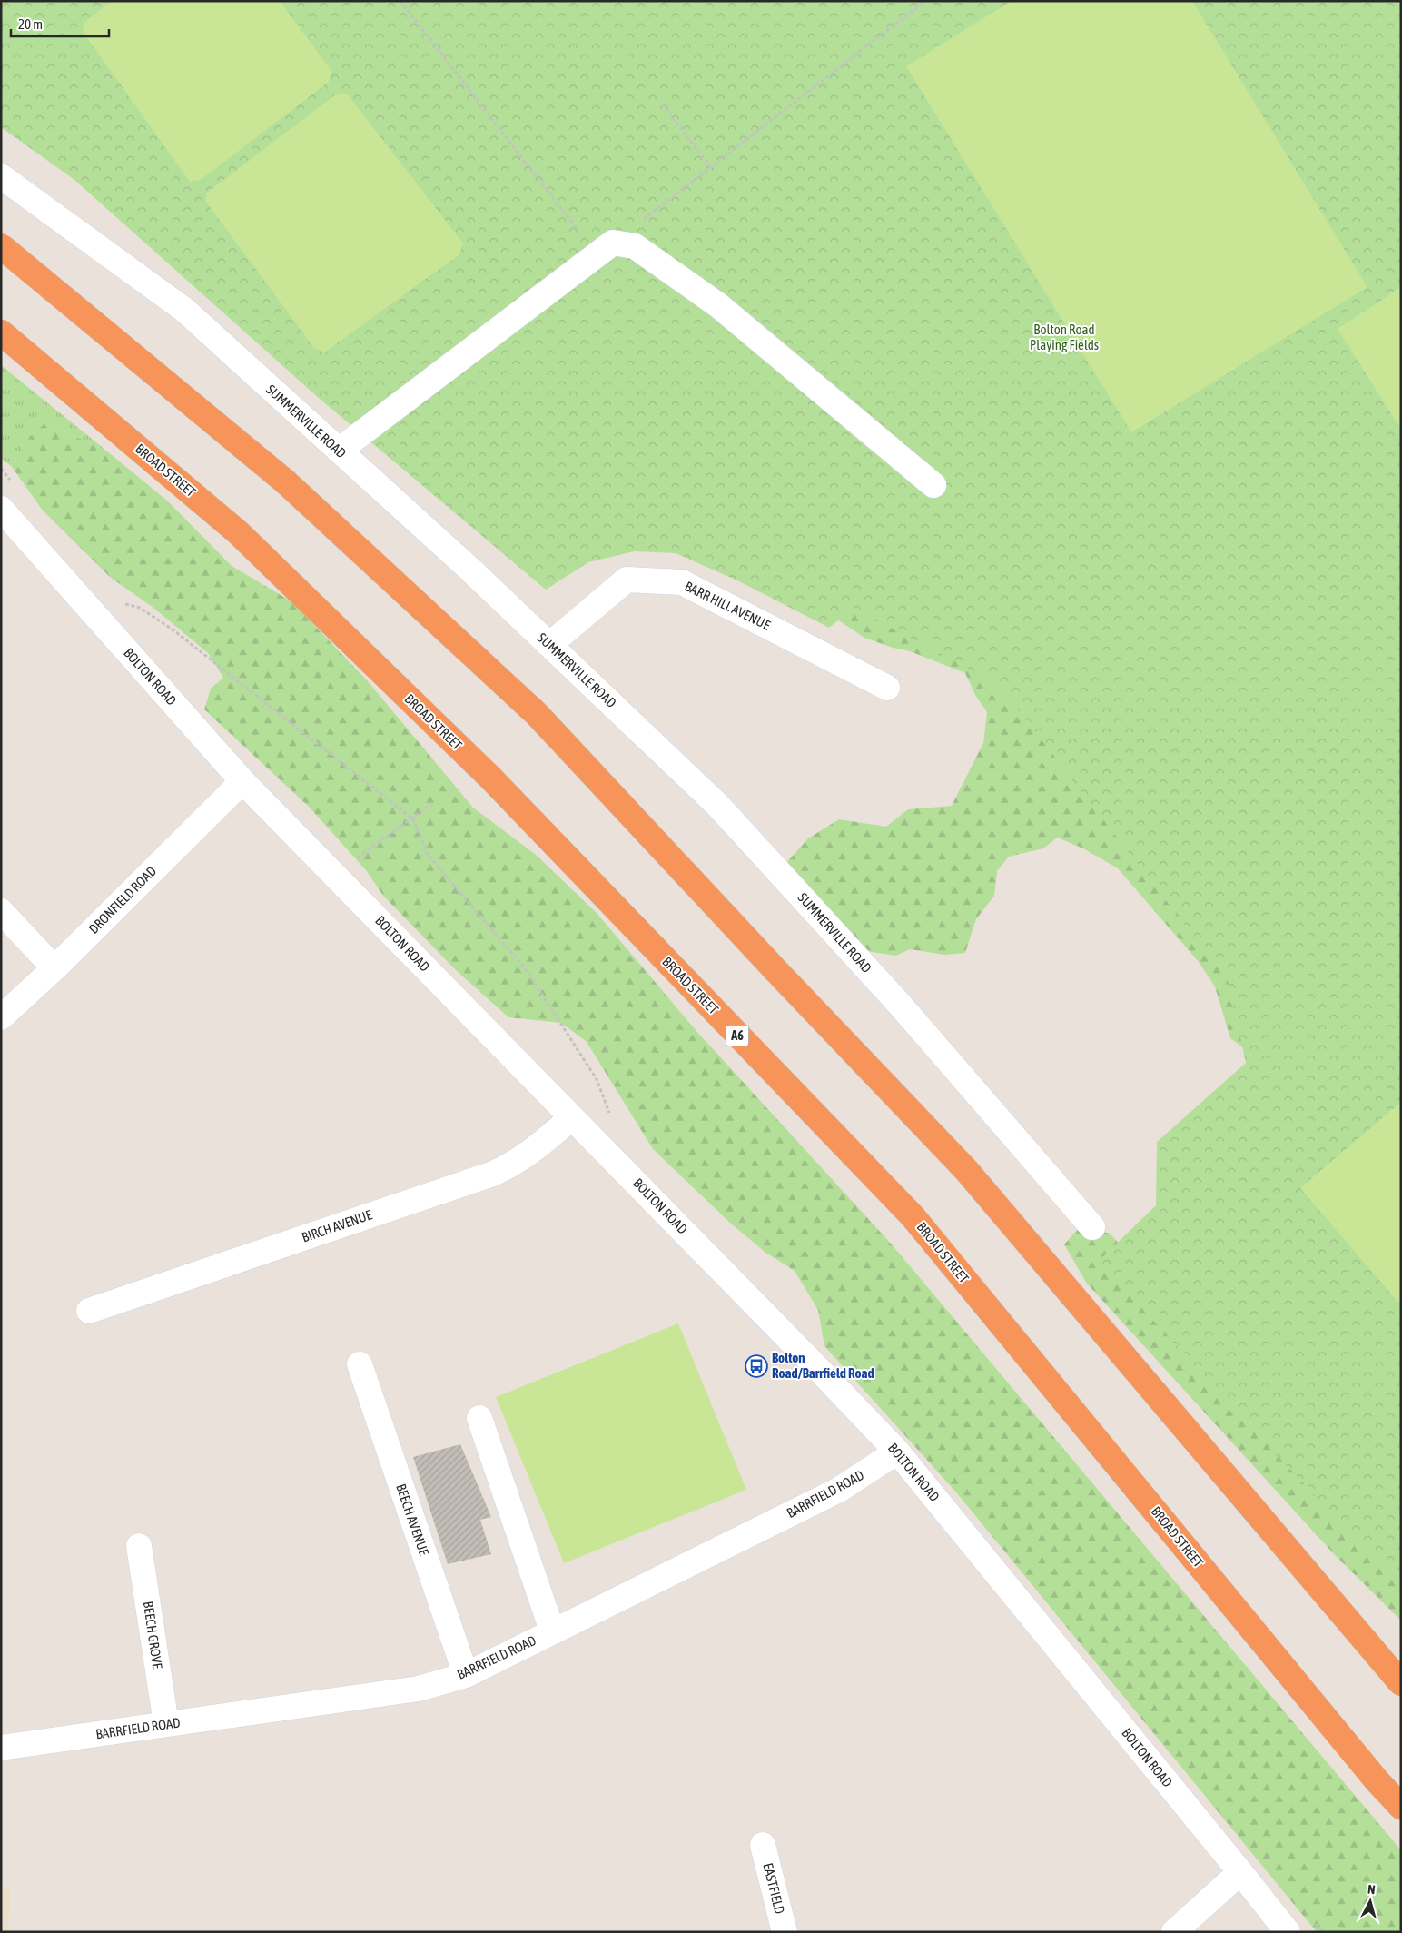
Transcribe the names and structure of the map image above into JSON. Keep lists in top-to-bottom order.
{
  "streets": {
    "highway": ["BROAD STREET", "A6"],
    "street": [
      "SUMMERVILLE ROAD",
      "BARR HILL AVENUE",
      "BOLTON ROAD",
      "DRONFIELD ROAD",
      "BIRCH AVENUE",
      "BARRFIELD ROAD",
      "BEECH AVENUE",
      "BEECH GROVE",
      "EASTFIELD"
    ]
  },
  "crossings": [
    ["SUMMERVILLE ROAD", "BARR HILL AVENUE"],
    ["BOLTON ROAD", "DRONFIELD ROAD"],
    ["BOLTON ROAD", "BIRCH AVENUE"],
    ["BOLTON ROAD", "BARRFIELD ROAD"],
    ["BARRFIELD ROAD", "BEECH AVENUE"],
    ["BARRFIELD ROAD", "BEECH GROVE"]
  ],
  "parks": ["Bolton Road Playing Fields"],
  "places": {
    "bus stop": ["Bolton Road/Barrfield Road"]
  },
  "scale_bar": "20 m",
  "north": "top"
}
